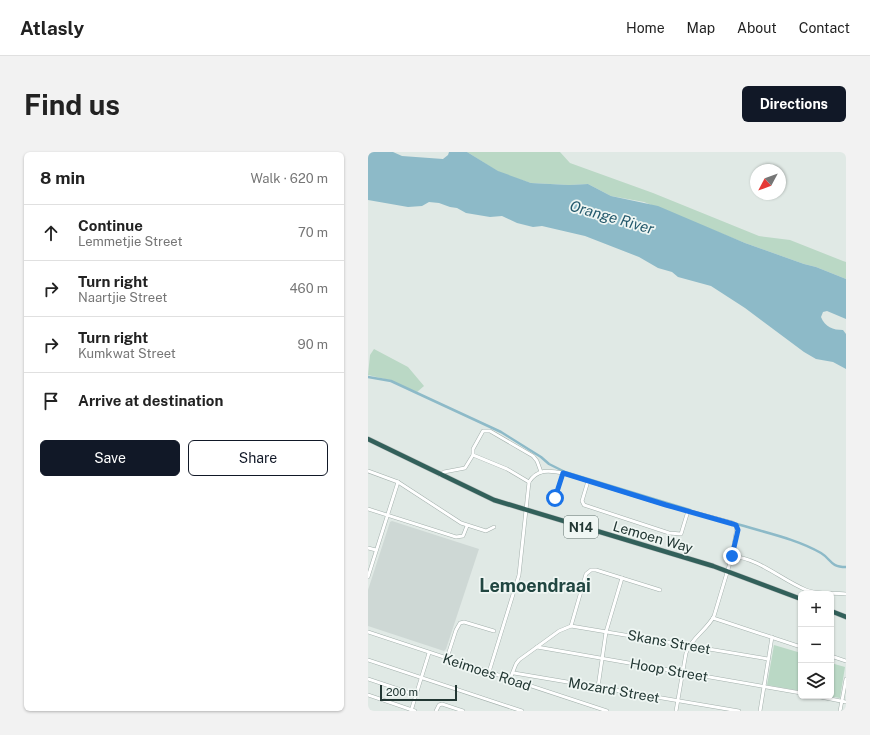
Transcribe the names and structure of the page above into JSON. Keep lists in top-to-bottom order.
{
  "streets": {
    "highway": ["N14", "Lemoen Way"],
    "street": [
      "Skans Street",
      "Hoop Street",
      "Keimoes Road",
      "Mozard Street"
    ]
  },
  "districts": ["Lemoendraai"],
  "water": ["Orange River"],
  "scale_bar": "200 m",
  "north": "bottom left",
  "page": {
    "header": "Atlasly",
    "nav": [
      "Home",
      "Map",
      "About",
      "Contact"
    ],
    "buttons": [
      "Directions",
      ["Save", "Share"]
    ],
    "title": "Find us",
    "heading": ["8 min", "Walk · 620 m"],
    "list": [
      ["Continue", "Lemmetjie Street", "70 m"],
      ["Turn right", "Naartjie Street", "460 m"],
      ["Turn right", "Kumkwat Street", "90 m"],
      "Arrive at destination"
    ],
    "map_buttons": ["+", "−"],
    "scale": "200 m"
  }
}
